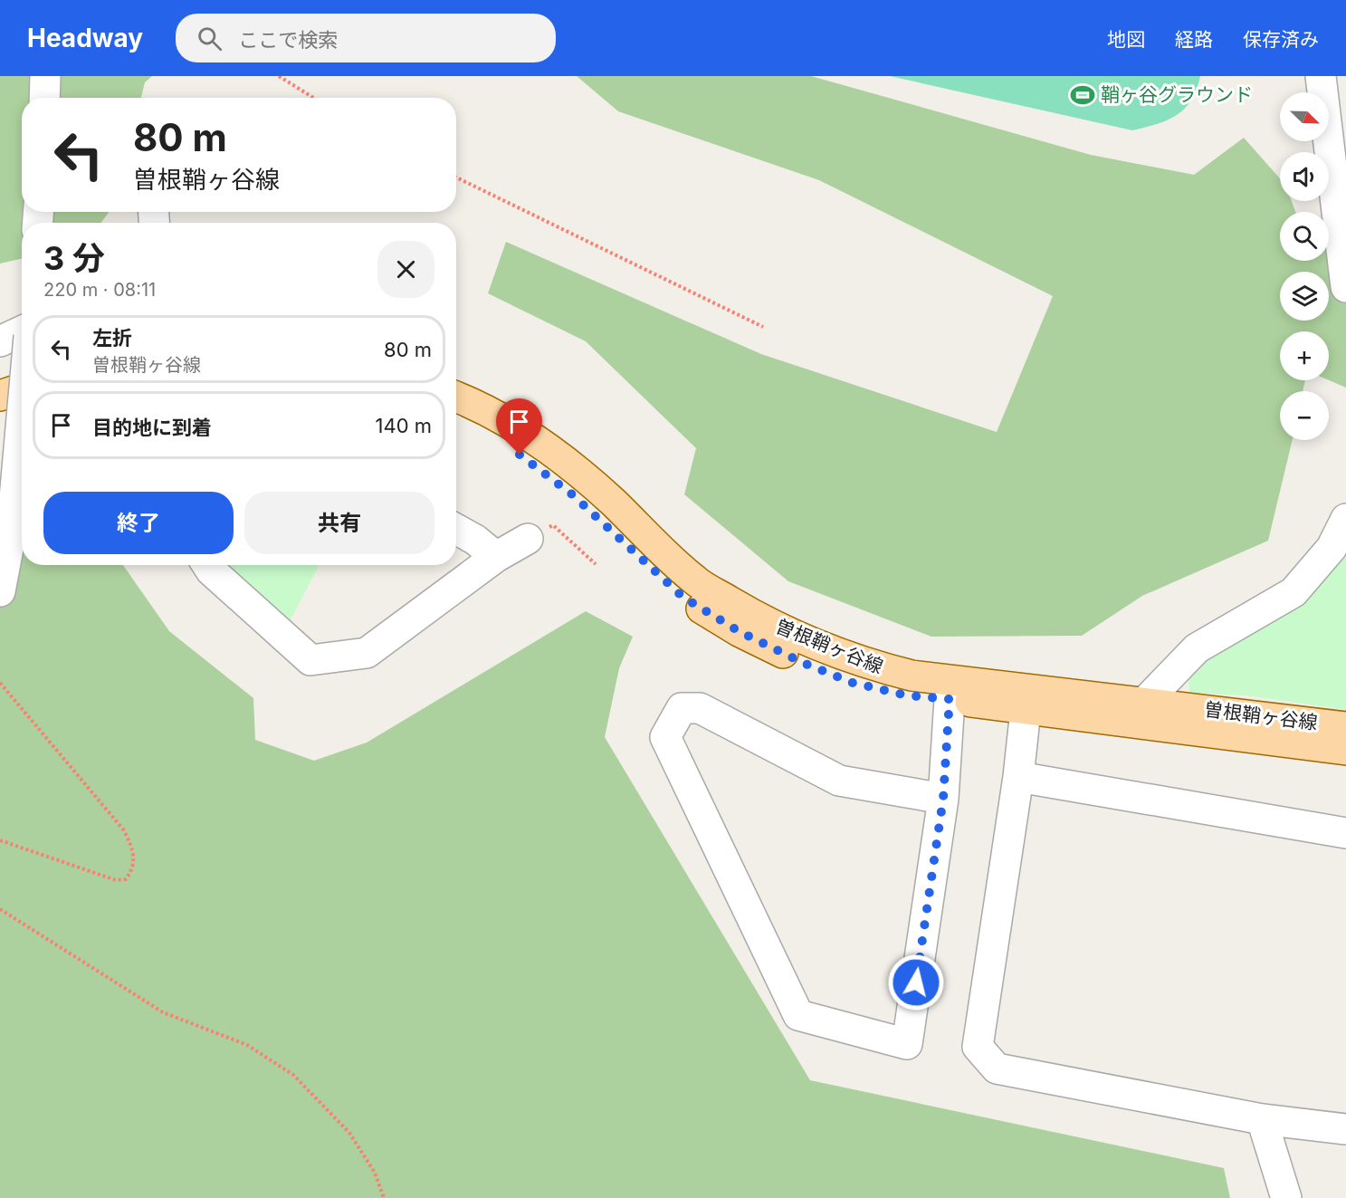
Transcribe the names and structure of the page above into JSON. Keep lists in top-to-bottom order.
{
  "streets": {
    "main road": ["曽根鞘ヶ谷線"]
  },
  "places": {
    "sports": ["鞘ヶ谷グラウンド"]
  },
  "north": "bottom right",
  "page": {
    "header": "Headway",
    "search": "ここで検索",
    "nav": ["地図", "経路", "保存済み"],
    "map_buttons": ["+", "−"],
    "turn": ["80 m", "曽根鞘ヶ谷線"],
    "heading": ["3 分", "220 m · 08:11"],
    "list": [
      {
        "name": "左折",
        "note": "曽根鞘ヶ谷線",
        "value": "80 m"
      },
      {
        "name": "目的地に到着",
        "value": "140 m"
      }
    ],
    "buttons": ["終了", "共有"]
  }
}
